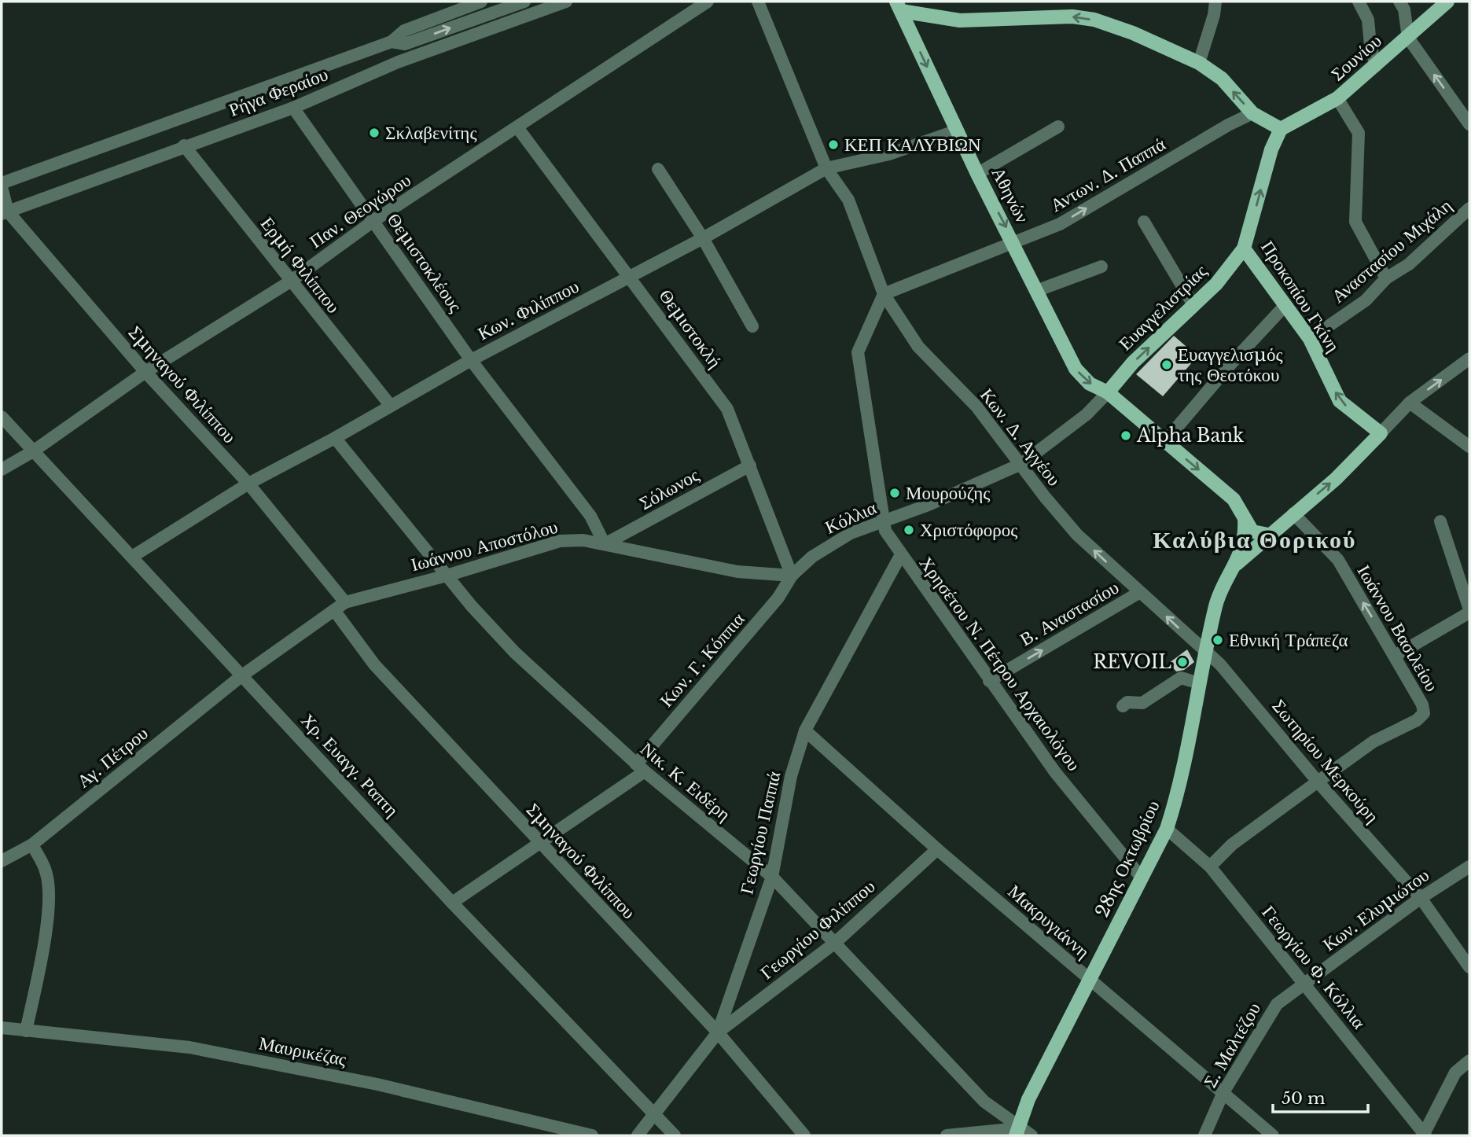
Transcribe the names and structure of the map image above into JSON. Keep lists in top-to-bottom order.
{
  "streets": {
    "main road": [
      "Σουνίου",
      "Αθηνών",
      "Προκοπίου Γκίνη",
      "Ευαγγελιστρίας",
      "28ης Οκτωβρίου"
    ],
    "street": [
      "Ρήγα Φεραίου",
      "Αντων. Δ. Παππά",
      "Παν. Θεογώρου",
      "Αναστασίου Μιχάλη",
      "Θεμιστοκλέους",
      "Ερμή Φιλίππου",
      "Κων. Φιλίππου",
      "Θεμιστοκλή",
      "Σμηναγού Φιλίππου",
      "Κων. Δ. Αγγέου",
      "Σόλωνος",
      "Κόλλια",
      "Ιωάννου Αποστόλου",
      "Β. Αναστασίου",
      "Ιωάννου Βασιλείου",
      "Κων. Γ. Κόππια",
      "Χρησέτου Ν. Πέτρου Αρχαιολόγου",
      "Αγ. Πέτρου",
      "Σωτηρίου Μερκούρη",
      "Χρ. Ευαγγ. Ραπτη",
      "Νικ. Κ. Ειδέρη",
      "Γεωργίου Παππά",
      "Κων. Ελυμιώτου",
      "Μακρυγιάννη",
      "Γεωργίου Φιλίππου",
      "Γεωργίου Φ. Κόλλια",
      "Σ. Μαλτέζου",
      "Μαυρικέζας"
    ]
  },
  "crossings": [
    ["Σουνίου", "Προκοπίου Γκίνη"],
    ["Ρήγα Φεραίου", "Θεμιστοκλέους"],
    ["Ρήγα Φεραίου", "Ερμή Φιλίππου"],
    ["Ρήγα Φεραίου", "Σμηναγού Φιλίππου"],
    ["Αντων. Δ. Παππά", "Αθηνών"],
    ["Αντων. Δ. Παππά", "Κων. Δ. Αγγέου"],
    ["Αντων. Δ. Παππά", "Χρησέτου Ν. Πέτρου Αρχαιολόγου"],
    ["Αθηνών", "Ευαγγελιστρίας"],
    ["Αθηνών", "Κων. Φιλίππου"],
    ["Αθηνών", "Κόλλια"],
    ["Αθηνών", "28ης Οκτωβρίου"],
    ["Παν. Θεογώρου", "Θεμιστοκλέους"],
    ["Παν. Θεογώρου", "Ερμή Φιλίππου"],
    ["Παν. Θεογώρου", "Θεμιστοκλή"],
    ["Παν. Θεογώρου", "Σμηναγού Φιλίππου"],
    ["Παν. Θεογώρου", "Χρ. Ευαγγ. Ραπτη"],
    ["Αναστασίου Μιχάλη", "Προκοπίου Γκίνη"],
    ["Θεμιστοκλέους", "Κων. Φιλίππου"],
    ["Θεμιστοκλέους", "Σόλωνος"],
    ["Θεμιστοκλέους", "Ιωάννου Αποστόλου"],
    ["Ερμή Φιλίππου", "Κων. Φιλίππου"],
    ["Προκοπίου Γκίνη", "Ευαγγελιστρίας"],
    ["Ευαγγελιστρίας", "Κόλλια"],
    ["Κων. Φιλίππου", "Θεμιστοκλή"],
    ["Κων. Φιλίππου", "Σμηναγού Φιλίππου"],
    ["Κων. Φιλίππου", "Κων. Δ. Αγγέου"],
    ["Κων. Φιλίππου", "Χρ. Ευαγγ. Ραπτη"],
    ["Κων. Φιλίππου", "Νικ. Κ. Ειδέρη"],
    ["Θεμιστοκλή", "Σόλωνος"],
    ["Θεμιστοκλή", "Κόλλια"],
    ["Θεμιστοκλή", "Ιωάννου Αποστόλου"],
    ["Θεμιστοκλή", "Κων. Γ. Κόππια"],
    ["Σμηναγού Φιλίππου", "Ιωάννου Αποστόλου"],
    ["Σμηναγού Φιλίππου", "Κων. Γ. Κόππια"],
    ["Σμηναγού Φιλίππου", "Γεωργίου Παππά"],
    ["Σμηναγού Φιλίππου", "Γεωργίου Φιλίππου"],
    ["Κων. Δ. Αγγέου", "Κόλλια"],
    ["Κων. Δ. Αγγέου", "Β. Αναστασίου"],
    ["Κων. Δ. Αγγέου", "Χρησέτου Ν. Πέτρου Αρχαιολόγου"],
    ["Κων. Δ. Αγγέου", "Σωτηρίου Μερκούρη"],
    ["Σόλωνος", "Ιωάννου Αποστόλου"],
    ["Κόλλια", "Ιωάννου Αποστόλου"],
    ["Κόλλια", "Κων. Γ. Κόππια"],
    ["Κόλλια", "Χρησέτου Ν. Πέτρου Αρχαιολόγου"],
    ["Ιωάννου Αποστόλου", "Κων. Γ. Κόππια"],
    ["Ιωάννου Αποστόλου", "Αγ. Πέτρου"],
    ["Ιωάννου Αποστόλου", "Χρ. Ευαγγ. Ραπτη"],
    ["Ιωάννου Αποστόλου", "Νικ. Κ. Ειδέρη"],
    ["Β. Αναστασίου", "Χρησέτου Ν. Πέτρου Αρχαιολόγου"],
    ["Β. Αναστασίου", "Σωτηρίου Μερκούρη"],
    ["Ιωάννου Βασιλείου", "Σωτηρίου Μερκούρη"],
    ["Κων. Γ. Κόππια", "Χρ. Ευαγγ. Ραπτη"],
    ["Κων. Γ. Κόππια", "Νικ. Κ. Ειδέρη"],
    ["Χρησέτου Ν. Πέτρου Αρχαιολόγου", "Γεωργίου Παππά"],
    ["Χρησέτου Ν. Πέτρου Αρχαιολόγου", "28ης Οκτωβρίου"],
    ["Αγ. Πέτρου", "Χρ. Ευαγγ. Ραπτη"],
    ["Σωτηρίου Μερκούρη", "28ης Οκτωβρίου"],
    ["Σωτηρίου Μερκούρη", "Κων. Ελυμιώτου"],
    ["Χρ. Ευαγγ. Ραπτη", "Γεωργίου Παππά"],
    ["Νικ. Κ. Ειδέρη", "Γεωργίου Παππά"],
    ["Νικ. Κ. Ειδέρη", "28ης Οκτωβρίου"],
    ["Νικ. Κ. Ειδέρη", "Γεωργίου Φιλίππου"],
    ["Γεωργίου Παππά", "Μακρυγιάννη"],
    ["Γεωργίου Παππά", "Γεωργίου Φιλίππου"],
    ["28ης Οκτωβρίου", "Μακρυγιάννη"],
    ["28ης Οκτωβρίου", "Γεωργίου Φ. Κόλλια"],
    ["Κων. Ελυμιώτου", "Γεωργίου Φ. Κόλλια"],
    ["Κων. Ελυμιώτου", "Σ. Μαλτέζου"],
    ["Μακρυγιάννη", "Γεωργίου Φιλίππου"],
    ["Μακρυγιάννη", "Σ. Μαλτέζου"],
    ["Γεωργίου Φ. Κόλλια", "Σ. Μαλτέζου"]
  ],
  "one_way": [
    "Αθηνών",
    "Προκοπίου Γκίνη",
    "Ευαγγελιστρίας",
    "Β. Αναστασίου"
  ],
  "districts": ["Καλύβια Θορικού"],
  "places": [
    "Σκλαβενίτης",
    "ΚΕΠ ΚΑΛΥΒΙΩΝ",
    "Ευαγγελισμός της Θεοτόκου",
    "Alpha Bank",
    "Μουρούζης",
    "Χριστόφορος",
    "Εθνική Τράπεζα",
    "REVOIL"
  ],
  "scale_bar": "50 m"
}
